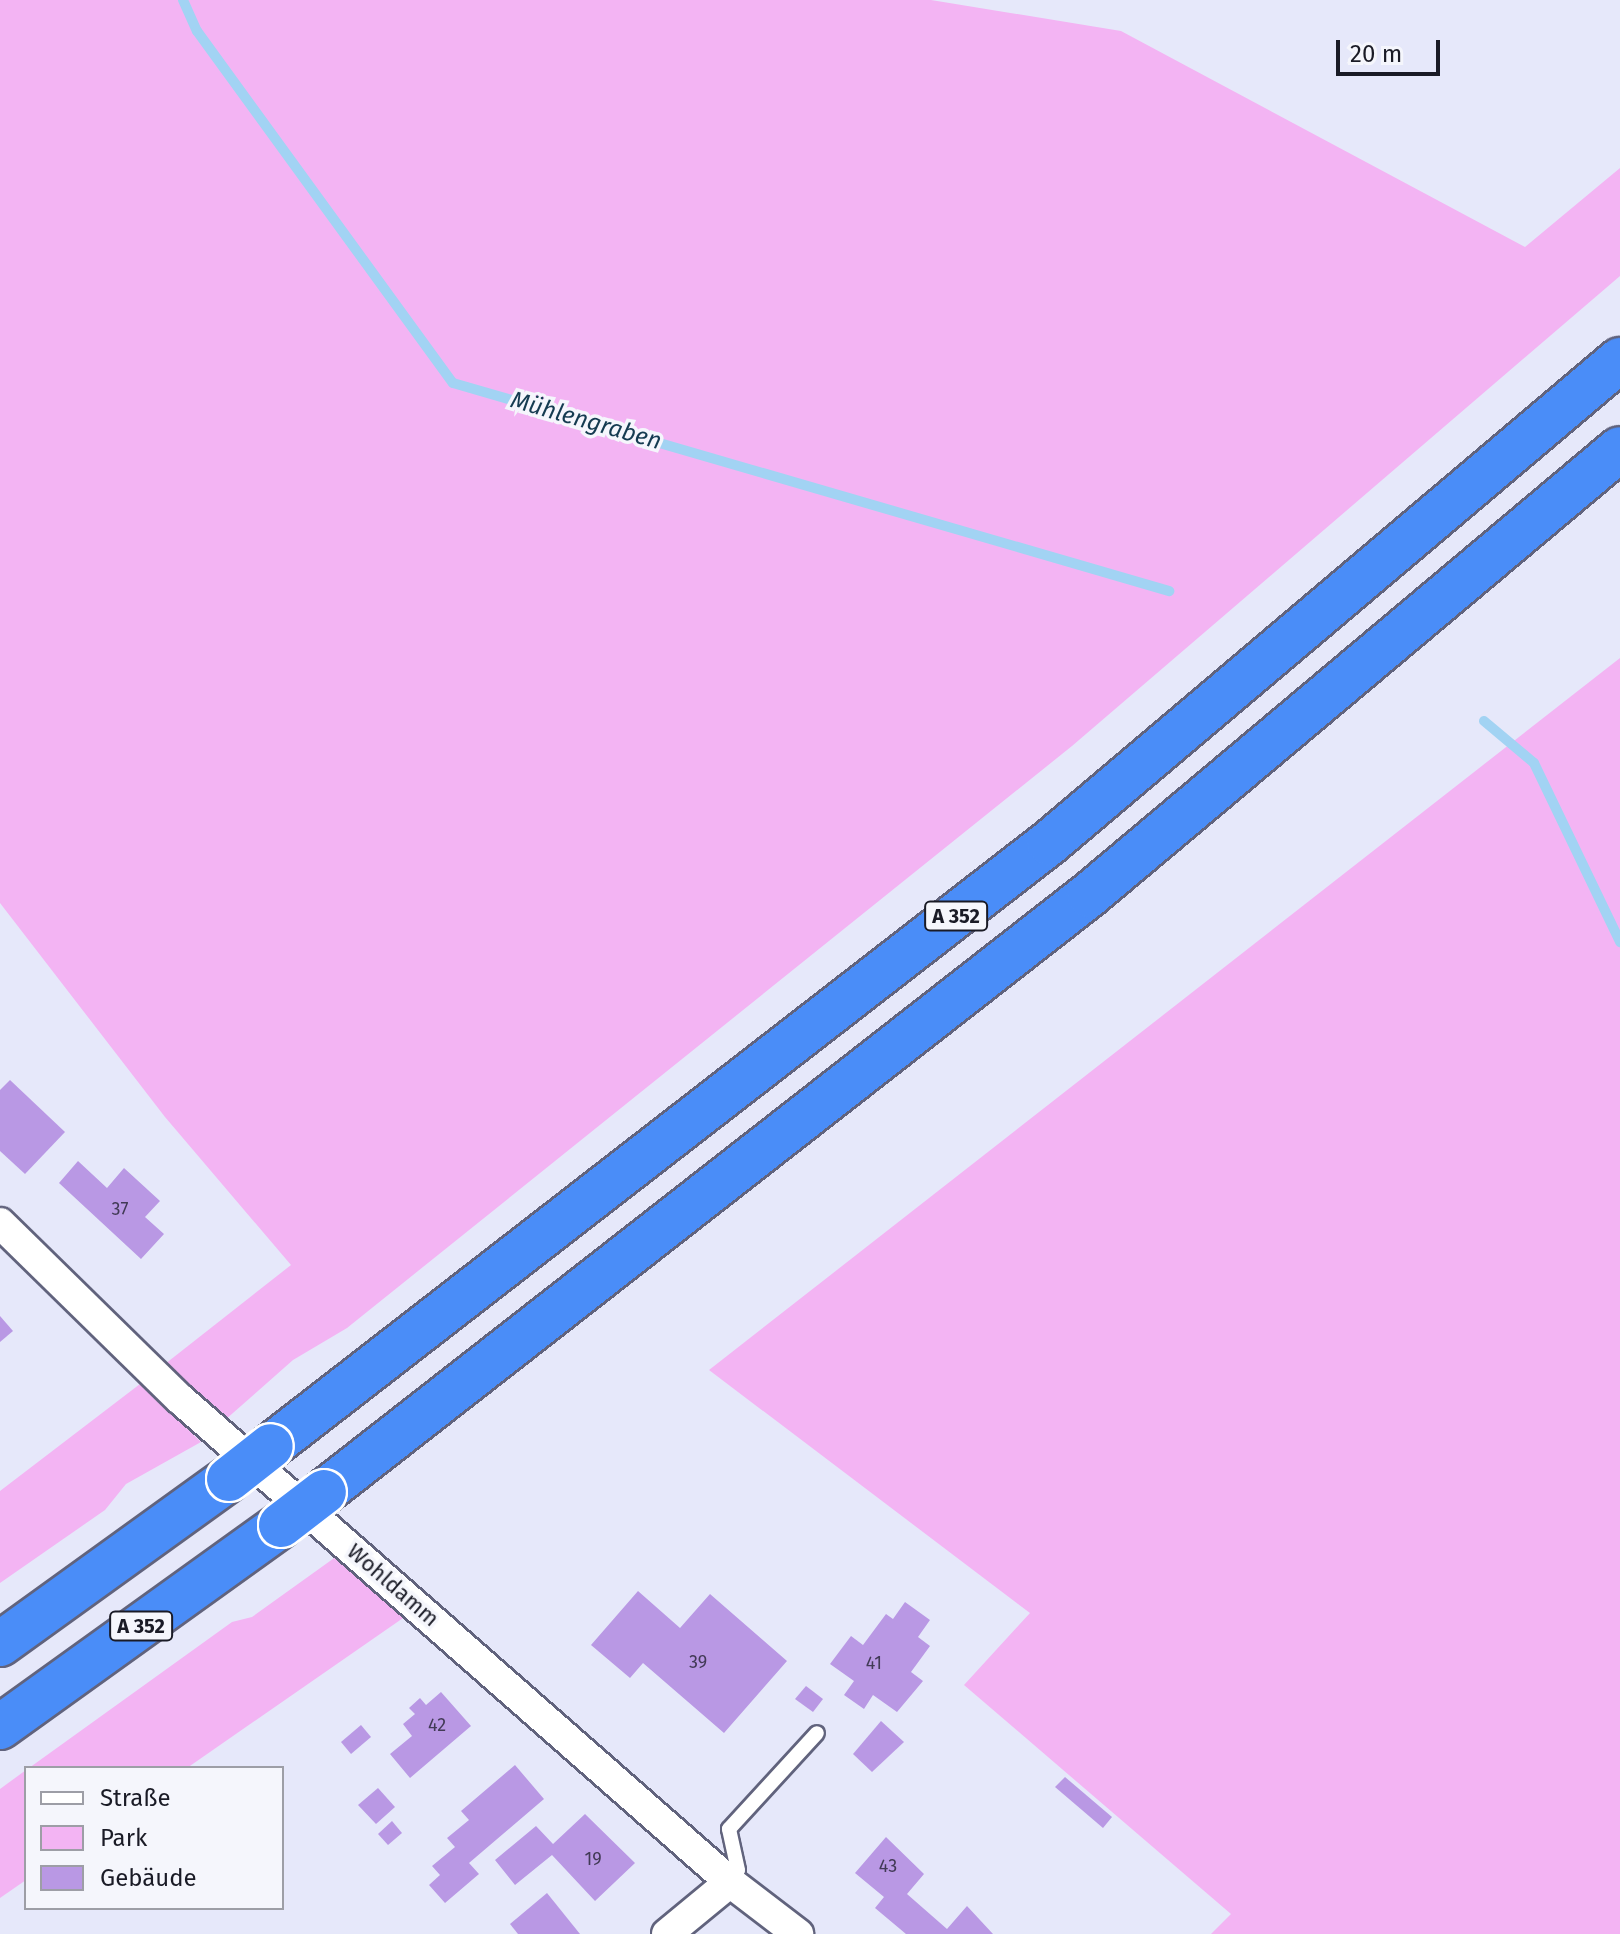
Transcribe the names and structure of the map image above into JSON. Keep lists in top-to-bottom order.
{
  "streets": {
    "highway": ["A 352"],
    "street": ["Wohldamm"]
  },
  "water": ["Mühlengraben"],
  "house_numbers": [
    "37",
    "39",
    "41",
    "42",
    "19",
    "43"
  ],
  "legend": ["Straße", "Park", "Gebäude"],
  "scale_bar": "20 m"
}
